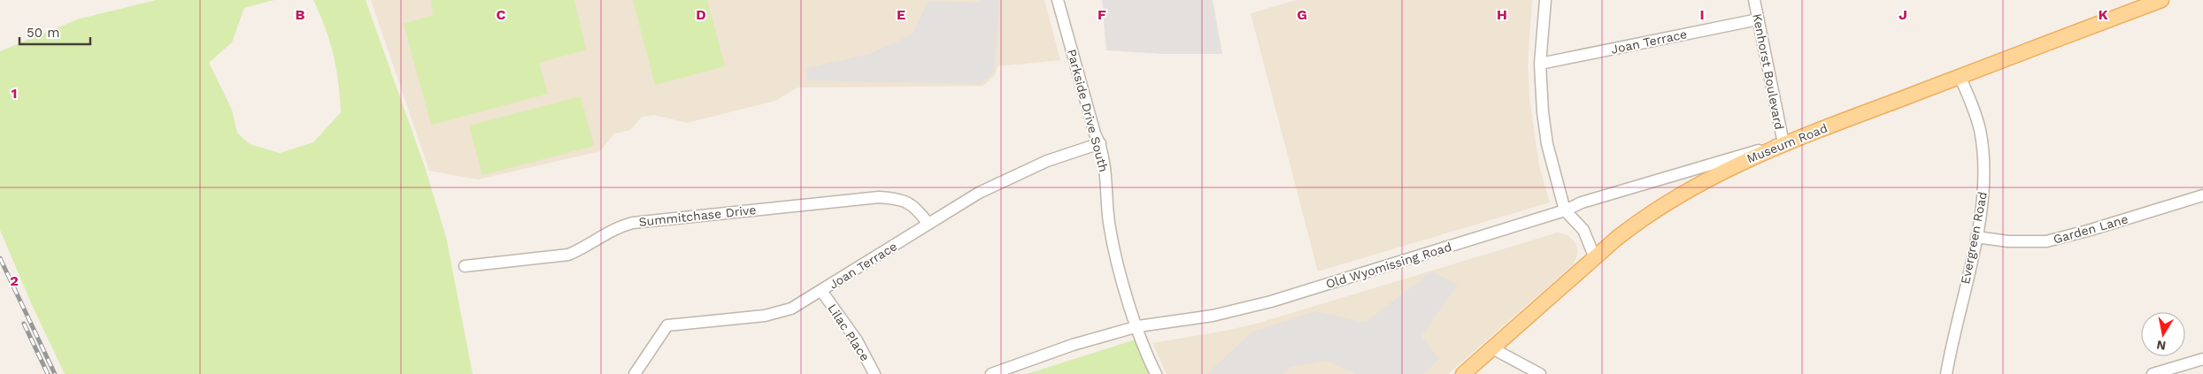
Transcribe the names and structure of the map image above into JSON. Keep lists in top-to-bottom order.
{
  "streets": {
    "main road": ["Museum Road"],
    "street": [
      "Joan Terrace",
      "Kenhorst Boulevard",
      "Parkside Drive South",
      "Summitchase Drive",
      "Garden Lane",
      "Evergreen Road",
      "Old Wyomissing Road",
      "Lilac Place"
    ]
  },
  "crossings": [
    ["Joan Terrace", "Kenhorst Boulevard"],
    ["Joan Terrace", "Parkside Drive South"],
    ["Joan Terrace", "Summitchase Drive"],
    ["Joan Terrace", "Lilac Place"],
    ["Kenhorst Boulevard", "Museum Road"],
    ["Kenhorst Boulevard", "Old Wyomissing Road"],
    ["Parkside Drive South", "Old Wyomissing Road"],
    ["Museum Road", "Evergreen Road"],
    ["Museum Road", "Old Wyomissing Road"],
    ["Garden Lane", "Evergreen Road"]
  ],
  "scale_bar": "50 m",
  "north": "bottom",
  "grid": {
    "columns": [
      "B",
      "C",
      "D",
      "E",
      "F",
      "G",
      "H",
      "I",
      "J",
      "K"
    ],
    "rows": ["1", "2"]
  }
}
